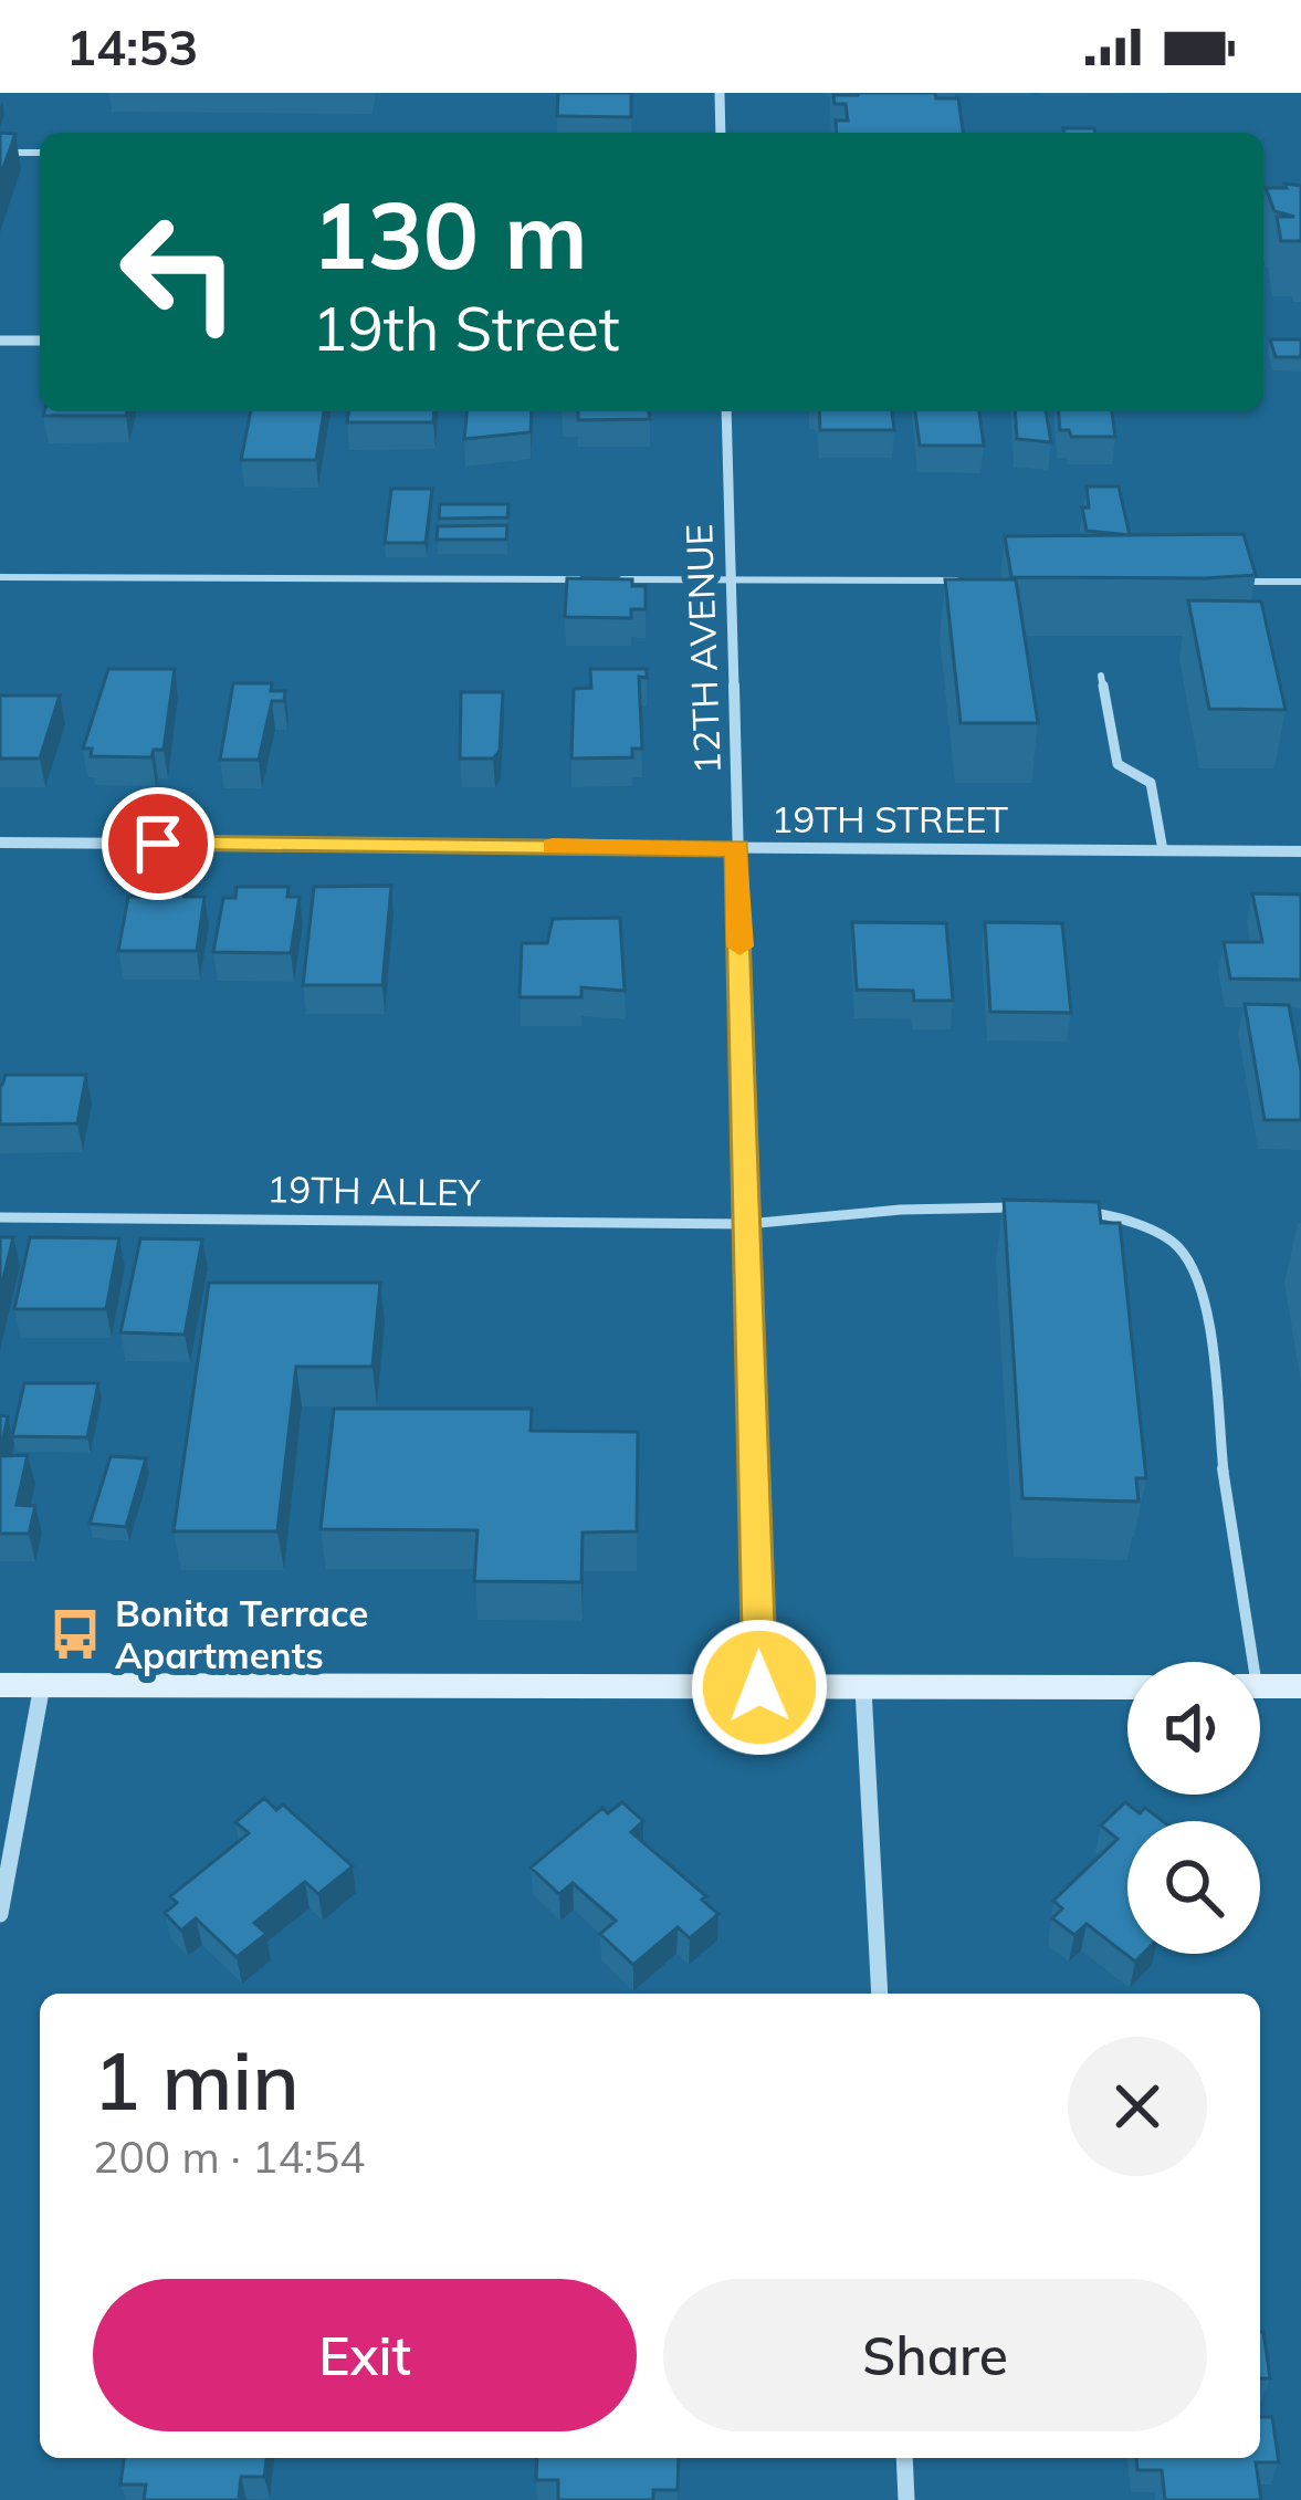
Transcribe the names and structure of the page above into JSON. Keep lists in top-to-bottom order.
{
  "streets": {
    "street": ["12TH AVENUE", "19TH STREET"],
    "lane": ["19TH ALLEY"]
  },
  "crossings": [
    ["12TH AVENUE", "19TH STREET"],
    ["12TH AVENUE", "19TH ALLEY"]
  ],
  "places": {
    "bus stop": ["Bonita Terrace Apartments"]
  },
  "page": {
    "status": "14:53",
    "turn": ["130 m", "19th Street"],
    "heading": ["1 min", "200 m · 14:54"],
    "buttons": ["Exit", "Share"]
  }
}
